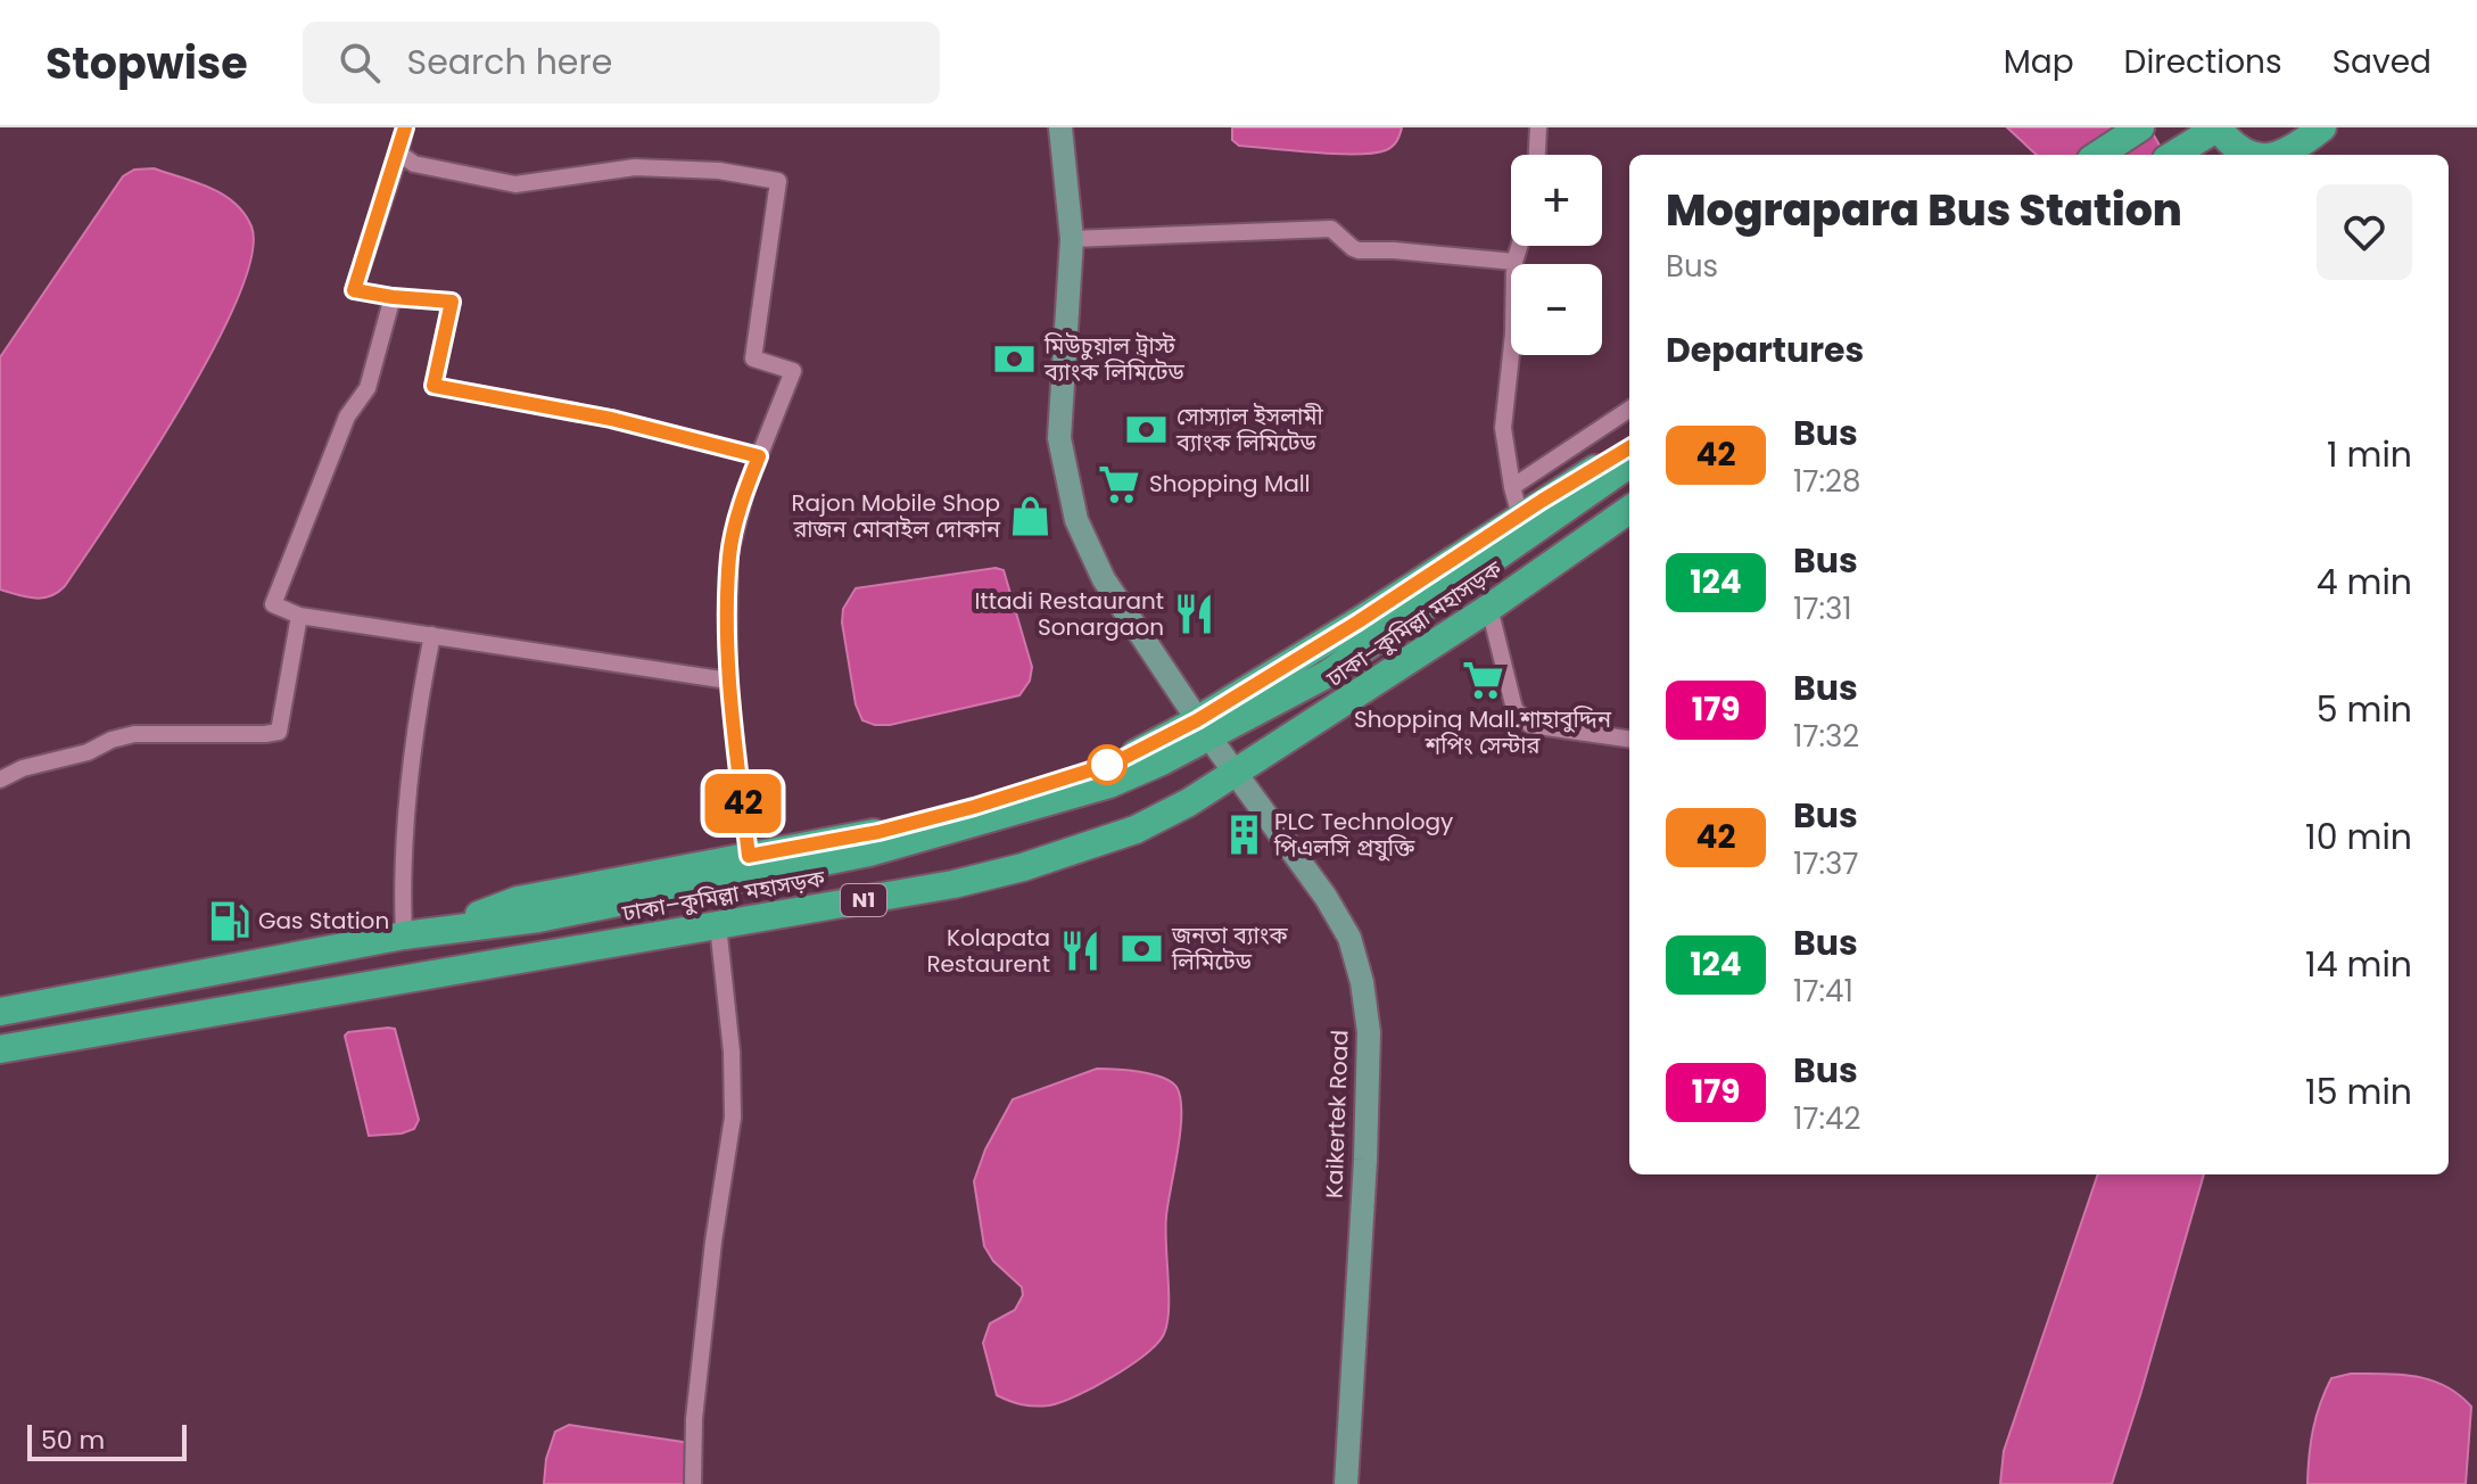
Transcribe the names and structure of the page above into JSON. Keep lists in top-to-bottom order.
{
  "streets": {
    "highway": ["ঢাকা–কুমিল্লা মহাসড়ক", "N1"],
    "main road": ["Kaikertek Road"]
  },
  "crossings": [
    ["ঢাকা–কুমিল্লা মহাসড়ক", "Kaikertek Road"]
  ],
  "places": {
    "bank": ["মিউচুয়াল ট্রাস্ট ব্যাংক লিমিটেড", "সোস্যাল ইসলামী ব্যাংক লিমিটেড", "জনতা ব্যাংক লিমিটেড"],
    "supermarket": ["Shopping Mall", "Shopping Mall.শাহাবুদ্দিন শপিং সেন্টার"],
    "shop": ["Rajon Mobile Shop রাজন মোবাইল দোকান"],
    "restaurant": ["Ittadi Restaurant Sonargaon", "Kolapata Restaurent"],
    "building": ["PLC Technology পিএলসি প্রযুক্তি"],
    "fuel station": ["Gas Station"]
  },
  "lines": ["bus line 42"],
  "scale_bar": "50 m",
  "page": {
    "header": "Stopwise",
    "search": "Search here",
    "nav": ["Map", "Directions", "Saved"],
    "on_map": "42",
    "map_buttons": ["+", "−"],
    "heading": [
      ["Mograpara Bus Station", "Bus"],
      "Departures"
    ],
    "list": [
      {
        "mark": "42",
        "name": "Bus",
        "note": "17:28",
        "value": "1 min"
      },
      {
        "mark": "124",
        "name": "Bus",
        "note": "17:31",
        "value": "4 min"
      },
      {
        "mark": "179",
        "name": "Bus",
        "note": "17:32",
        "value": "5 min"
      },
      {
        "mark": "42",
        "name": "Bus",
        "note": "17:37",
        "value": "10 min"
      },
      {
        "mark": "124",
        "name": "Bus",
        "note": "17:41",
        "value": "14 min"
      },
      {
        "mark": "179",
        "name": "Bus",
        "note": "17:42",
        "value": "15 min"
      }
    ],
    "scale": "50 m"
  }
}
